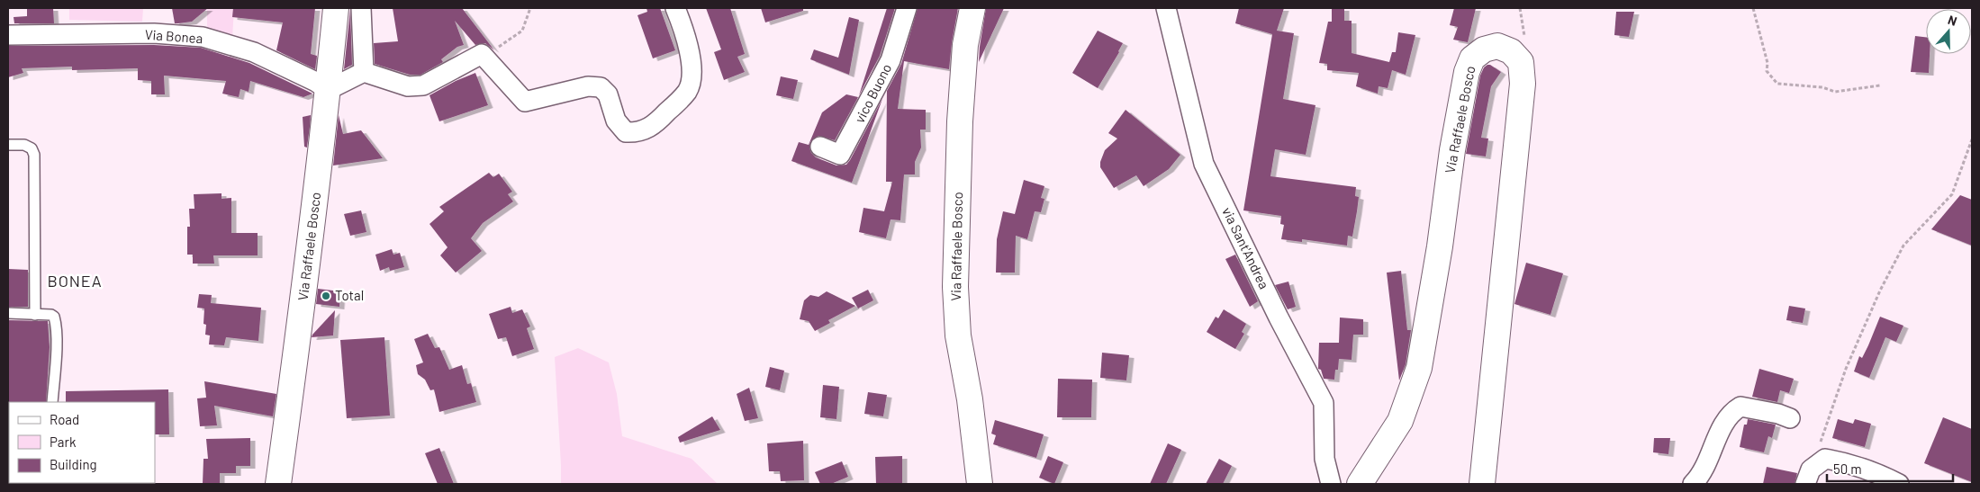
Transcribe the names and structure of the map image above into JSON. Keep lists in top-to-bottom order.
{
  "streets": {
    "street": [
      "Via Bonea",
      "vico Buono",
      "Via Raffaele Bosco",
      "via Sant'Andrea"
    ]
  },
  "crossings": [
    ["Via Bonea", "Via Raffaele Bosco"]
  ],
  "districts": ["BONEA"],
  "places": ["Total"],
  "legend": ["Road", "Park", "Building"],
  "scale_bar": "50 m",
  "north": "top"
}
